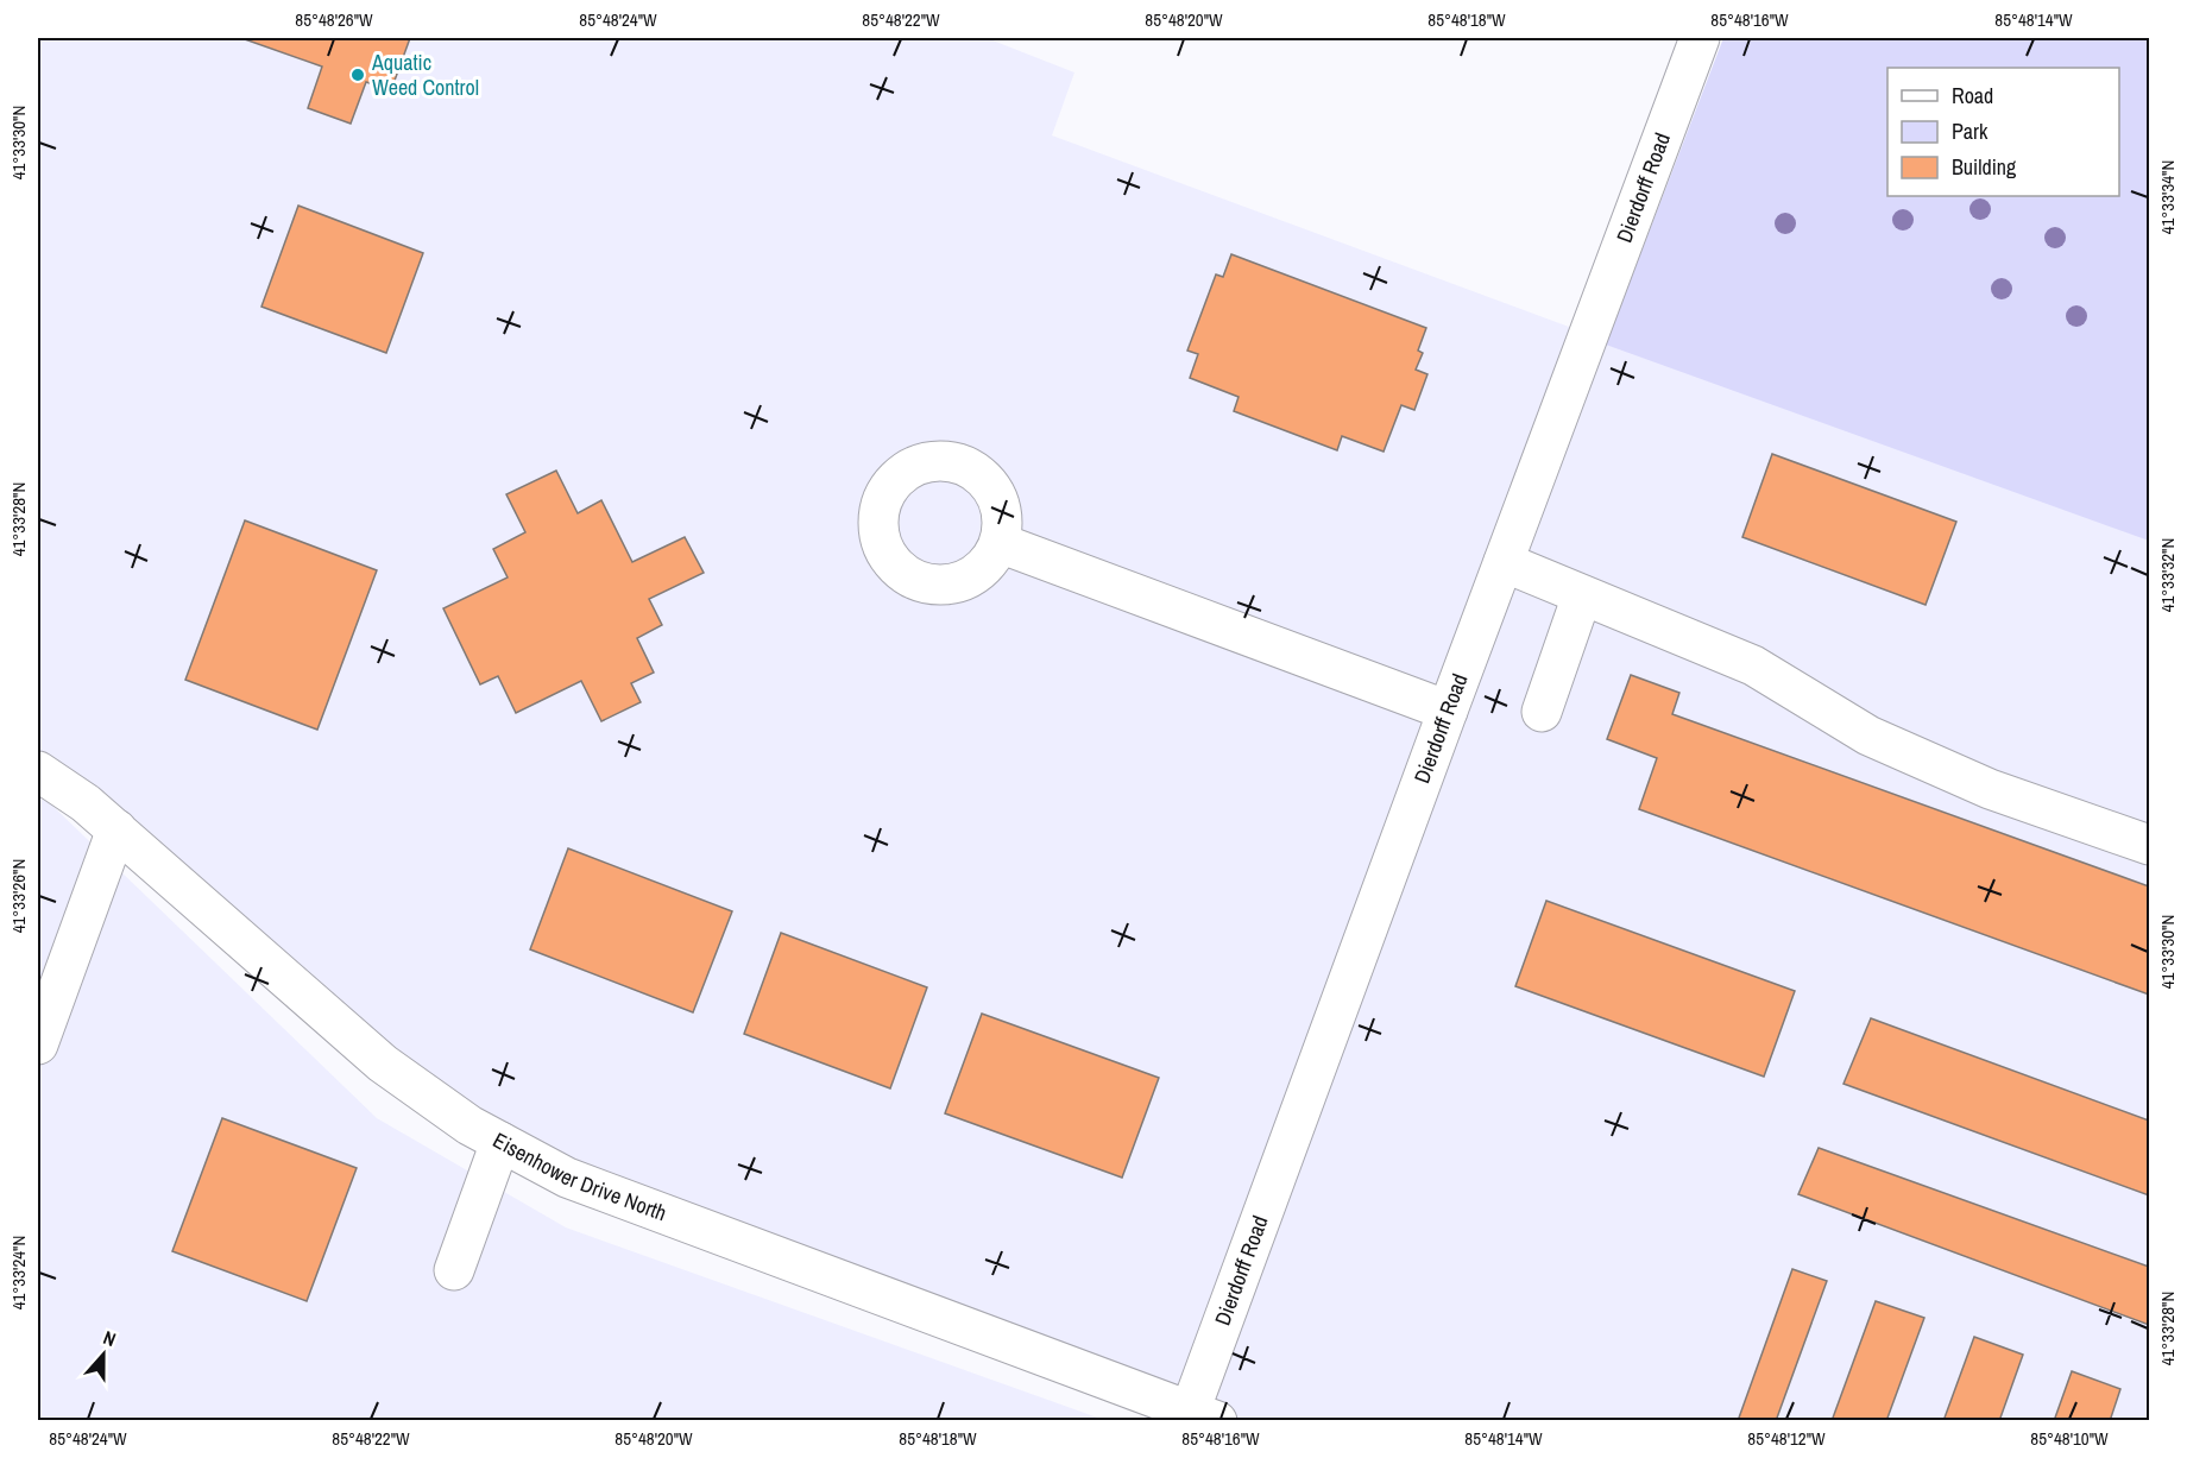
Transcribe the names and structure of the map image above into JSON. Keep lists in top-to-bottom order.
{
  "streets": {
    "street": ["Dierdorff Road", "Eisenhower Drive North"]
  },
  "crossings": [
    ["Dierdorff Road", "Eisenhower Drive North"]
  ],
  "places": ["Aquatic Weed Control"],
  "legend": ["Road", "Park", "Building"],
  "north": "top",
  "coordinates": [
    "85°48'26\"W",
    "85°48'24\"W",
    "85°48'22\"W",
    "85°48'20\"W",
    "85°48'18\"W",
    "85°48'16\"W",
    "85°48'14\"W",
    "41°33'30\"N",
    "41°33'34\"N",
    "41°33'28\"N",
    "41°33'32\"N",
    "41°33'26\"N",
    "41°33'24\"N",
    "85°48'12\"W",
    "85°48'10\"W"
  ]
}
